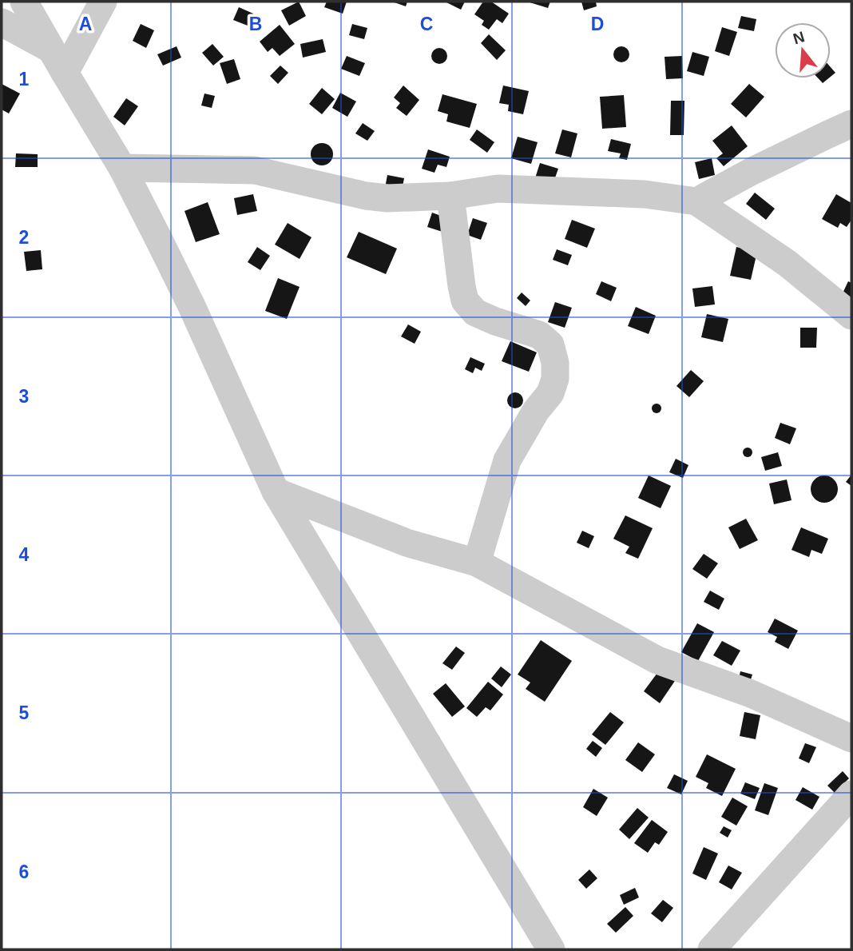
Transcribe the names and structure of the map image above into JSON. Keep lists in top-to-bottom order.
{
  "north": "top",
  "grid": {
    "columns": [
      "A",
      "B",
      "C",
      "D"
    ],
    "rows": [
      "1",
      "2",
      "3",
      "4",
      "5",
      "6"
    ]
  }
}
